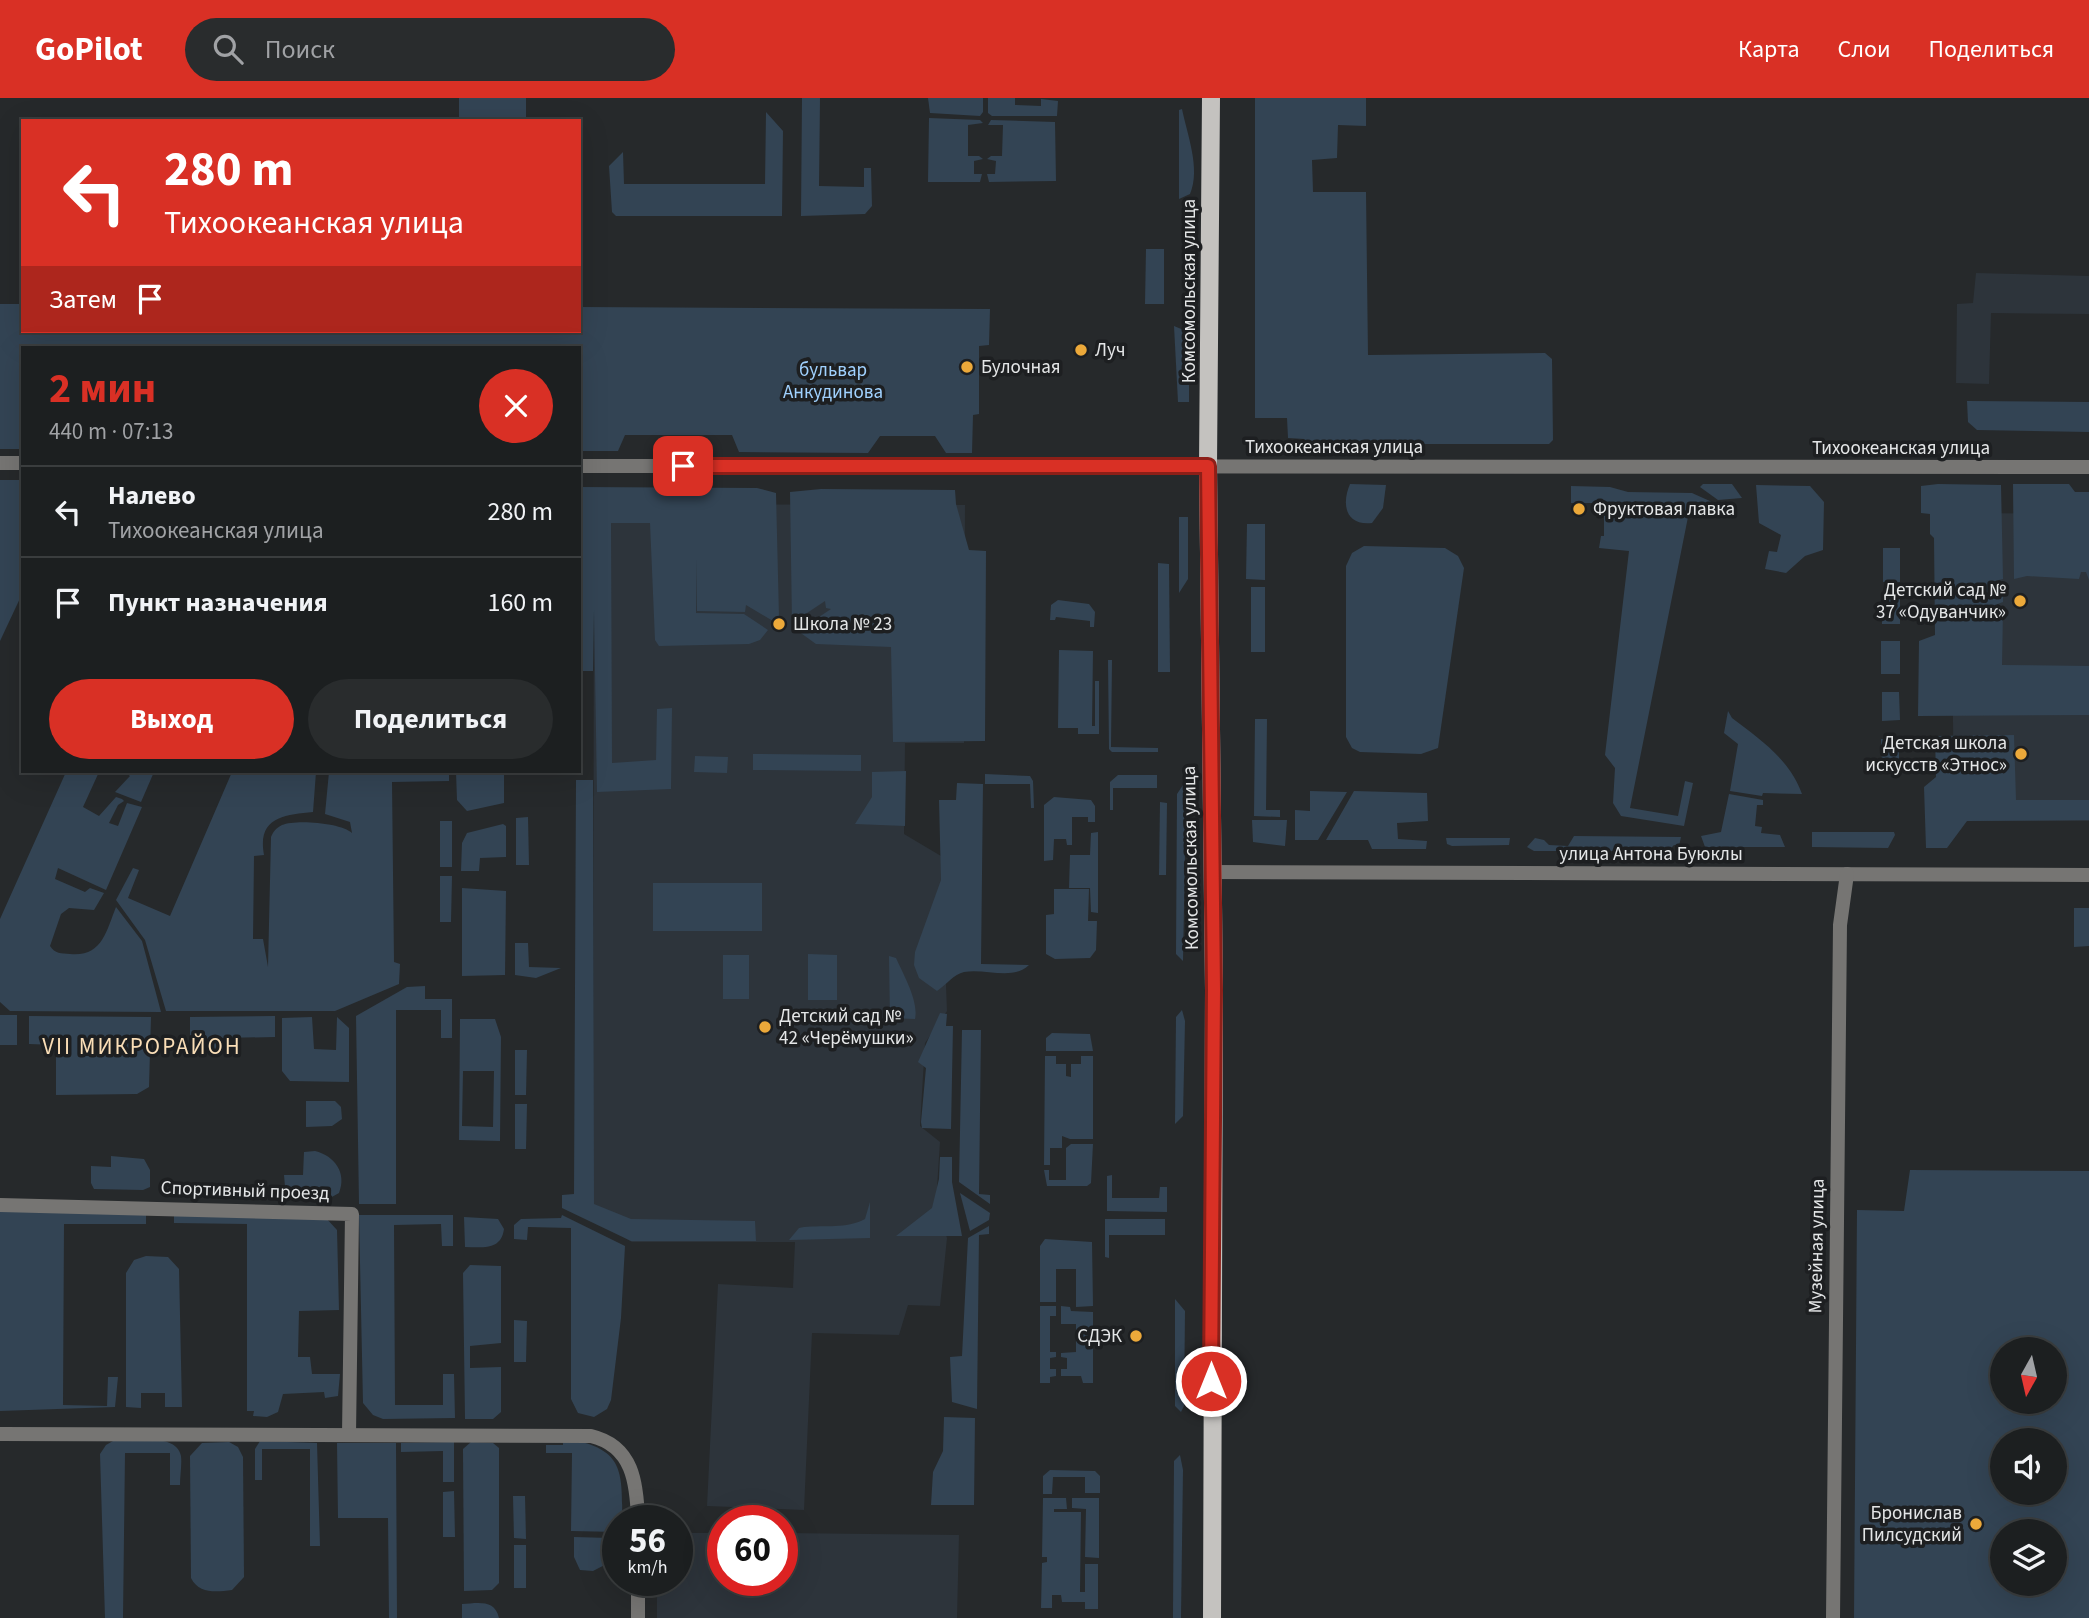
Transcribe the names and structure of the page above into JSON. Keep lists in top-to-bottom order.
{
  "streets": {
    "main road": ["Комсомольская улица"],
    "street": [
      "Тихоокеанская улица",
      "улица Антона Буюклы",
      "Спортивный проезд",
      "Музейная улица"
    ]
  },
  "crossings": [
    ["Комсомольская улица", "Тихоокеанская улица"],
    ["Комсомольская улица", "улица Антона Буюклы"],
    ["улица Антона Буюклы", "Музейная улица"]
  ],
  "districts": ["VII МИКРОРАЙОН"],
  "parks": ["бульвар Анкудинова"],
  "places": [
    "Луч",
    "Булочная",
    "Фруктовая лавка",
    "Детский сад № 37 «Одуванчик»",
    "Школа № 23",
    "Детская школа искусств «Этнос»",
    "Детский сад № 42 «Черёмушки»",
    "СДЭК",
    "Бронислав Пилсудский"
  ],
  "north": "bottom",
  "page": {
    "header": "GoPilot",
    "search": "Поиск",
    "nav": ["Карта", "Слои", "Поделиться"],
    "turn": ["280 m", "Тихоокеанская улица"],
    "then": "Затем",
    "heading": ["2 мин", "440 m · 07:13"],
    "list": [
      {
        "name": "Налево",
        "note": "Тихоокеанская улица",
        "value": "280 m"
      },
      {
        "name": "Пункт назначения",
        "value": "160 m"
      }
    ],
    "buttons": ["Выход", "Поделиться"],
    "speed": "56 km/h",
    "limit": "60"
  }
}
